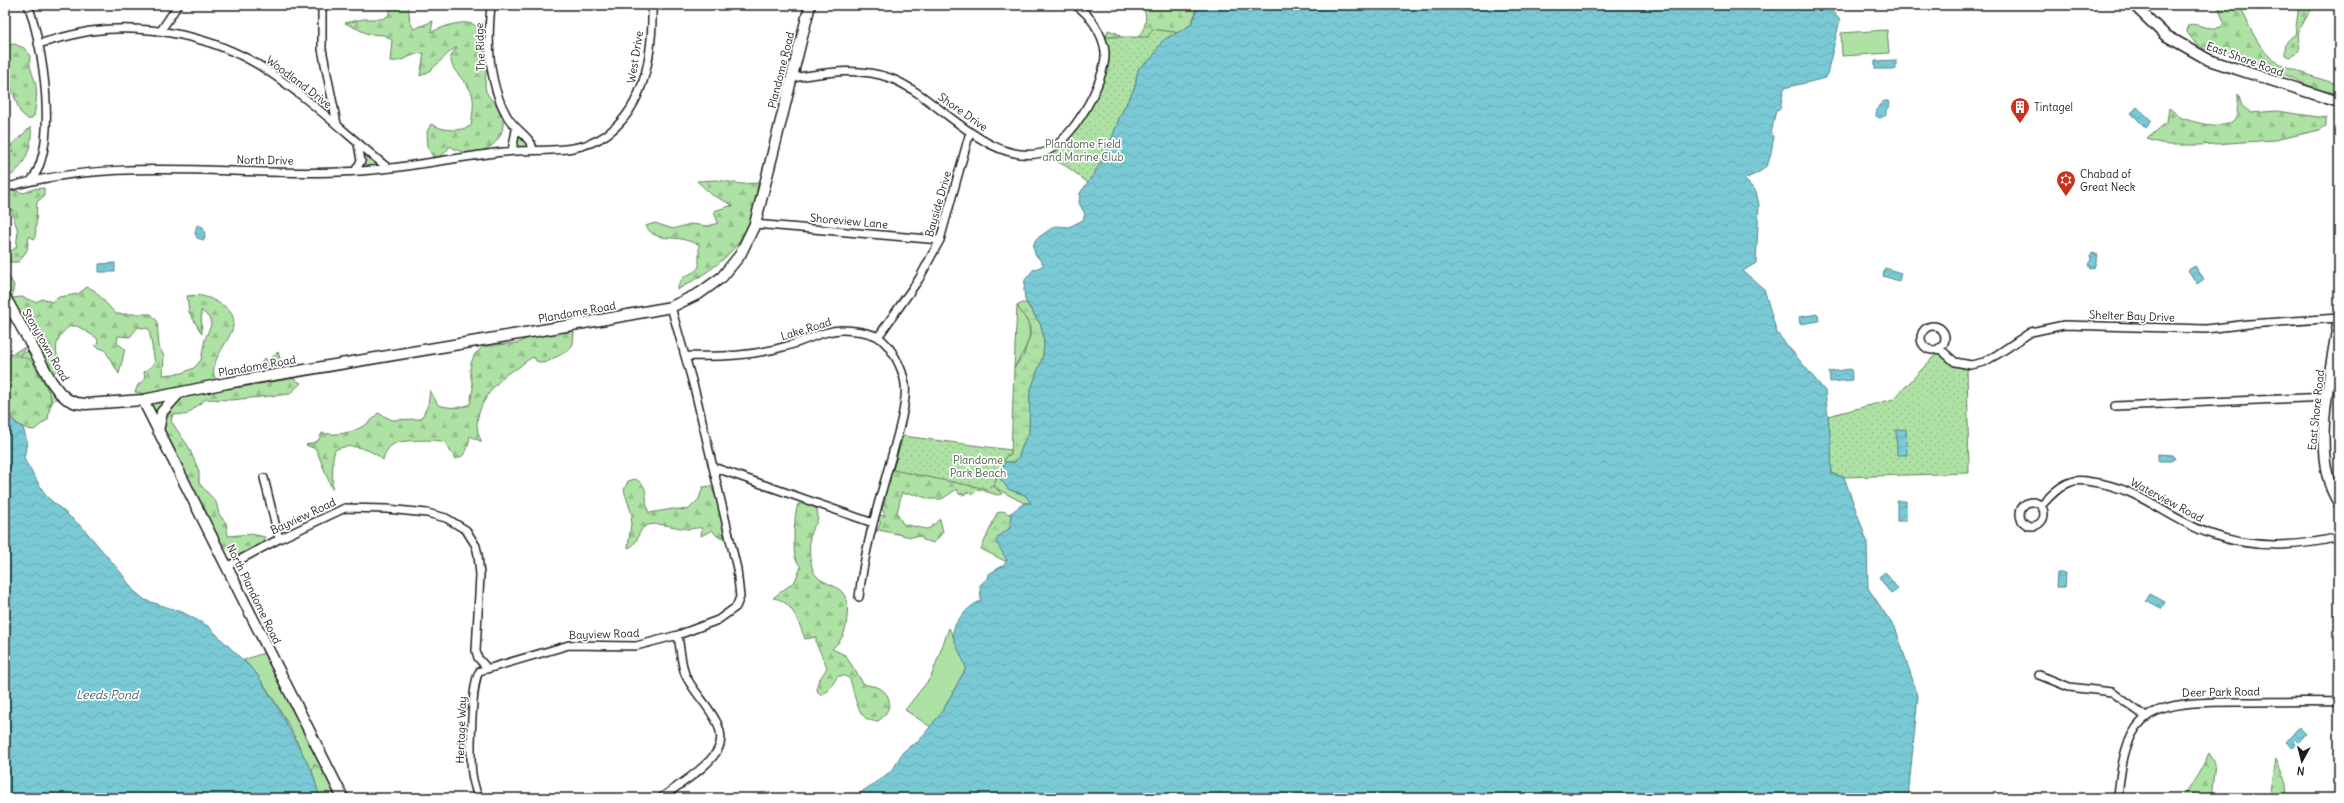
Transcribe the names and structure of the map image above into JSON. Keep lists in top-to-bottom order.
{
  "streets": {
    "main road": [
      "East Shore Road",
      "Plandome Road",
      "Stonytown Road",
      "North Plandome Road"
    ],
    "street": [
      "The Ridge",
      "West Drive",
      "Woodland Drive",
      "Shore Drive",
      "North Drive",
      "Bayside Drive",
      "Shoreview Lane",
      "Shelter Bay Drive",
      "Lake Road",
      "Waterview Road",
      "Bayview Road",
      "Deer Park Road",
      "Heritage Way"
    ]
  },
  "crossings": [
    ["The Ridge", "West Drive"],
    ["West Drive", "North Drive"],
    ["East Shore Road", "Shelter Bay Drive"],
    ["Plandome Road", "Shore Drive"],
    ["Plandome Road", "Shoreview Lane"],
    ["Plandome Road", "Stonytown Road"],
    ["Plandome Road", "Bayview Road"],
    ["Plandome Road", "North Plandome Road"],
    ["Woodland Drive", "North Drive"],
    ["Shore Drive", "Bayside Drive"],
    ["Bayside Drive", "Shoreview Lane"],
    ["Bayside Drive", "Lake Road"],
    ["Lake Road", "Bayview Road"],
    ["Stonytown Road", "North Plandome Road"],
    ["Bayview Road", "North Plandome Road"],
    ["Bayview Road", "Heritage Way"]
  ],
  "water": ["Leeds Pond"],
  "parks": ["Plandome Field and Marine Club", "Plandome Park Beach"],
  "places": {
    "building": ["Tintagel"],
    "synagogue": ["Chabad of Great Neck"]
  },
  "north": "bottom"
}
